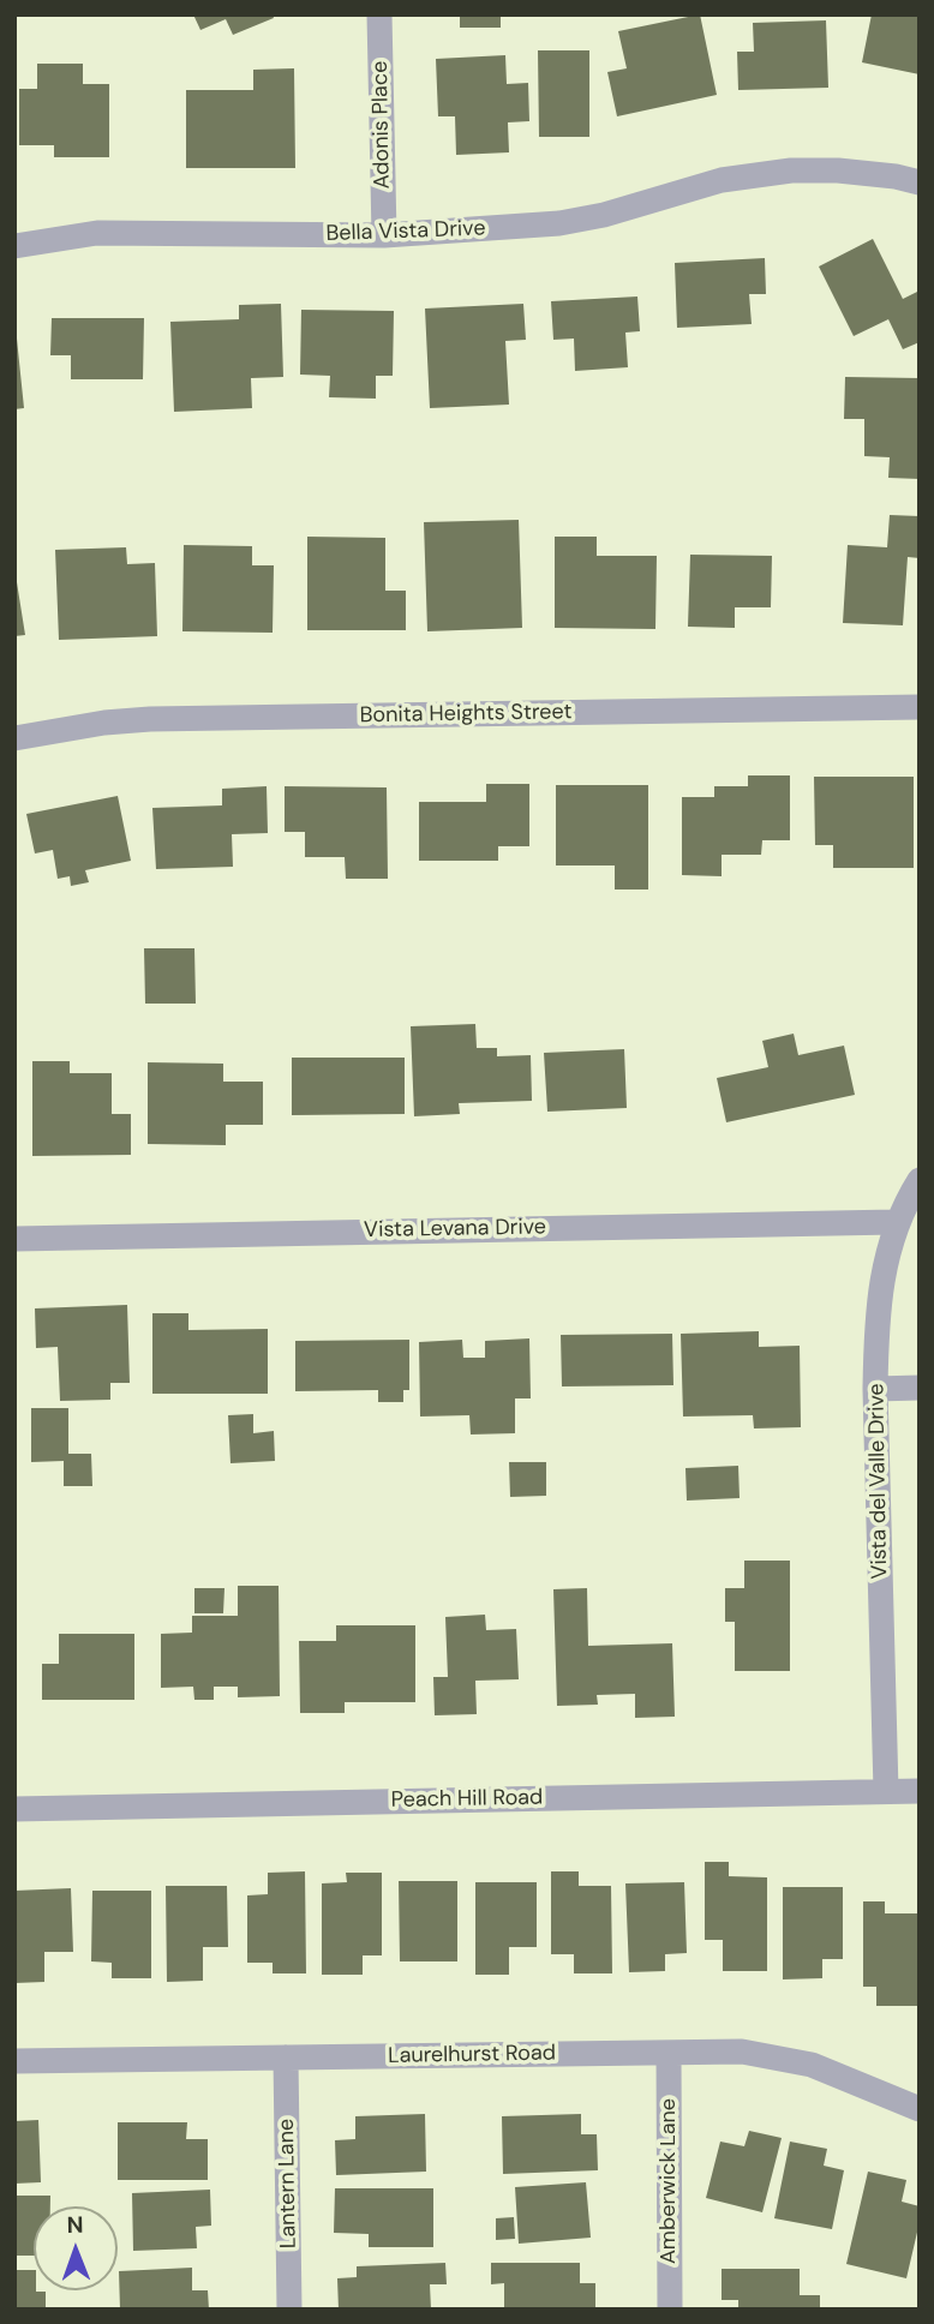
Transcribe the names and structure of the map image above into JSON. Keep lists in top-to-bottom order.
{
  "streets": {
    "street": [
      "Adonis Place",
      "Bella Vista Drive",
      "Bonita Heights Street",
      "Vista Levana Drive",
      "Vista del Valle Drive",
      "Peach Hill Road",
      "Laurelhurst Road",
      "Amberwick Lane",
      "Lantern Lane"
    ]
  },
  "crossings": [
    ["Adonis Place", "Bella Vista Drive"],
    ["Vista Levana Drive", "Vista del Valle Drive"],
    ["Vista del Valle Drive", "Peach Hill Road"],
    ["Laurelhurst Road", "Amberwick Lane"],
    ["Laurelhurst Road", "Lantern Lane"]
  ],
  "north": "top"
}
